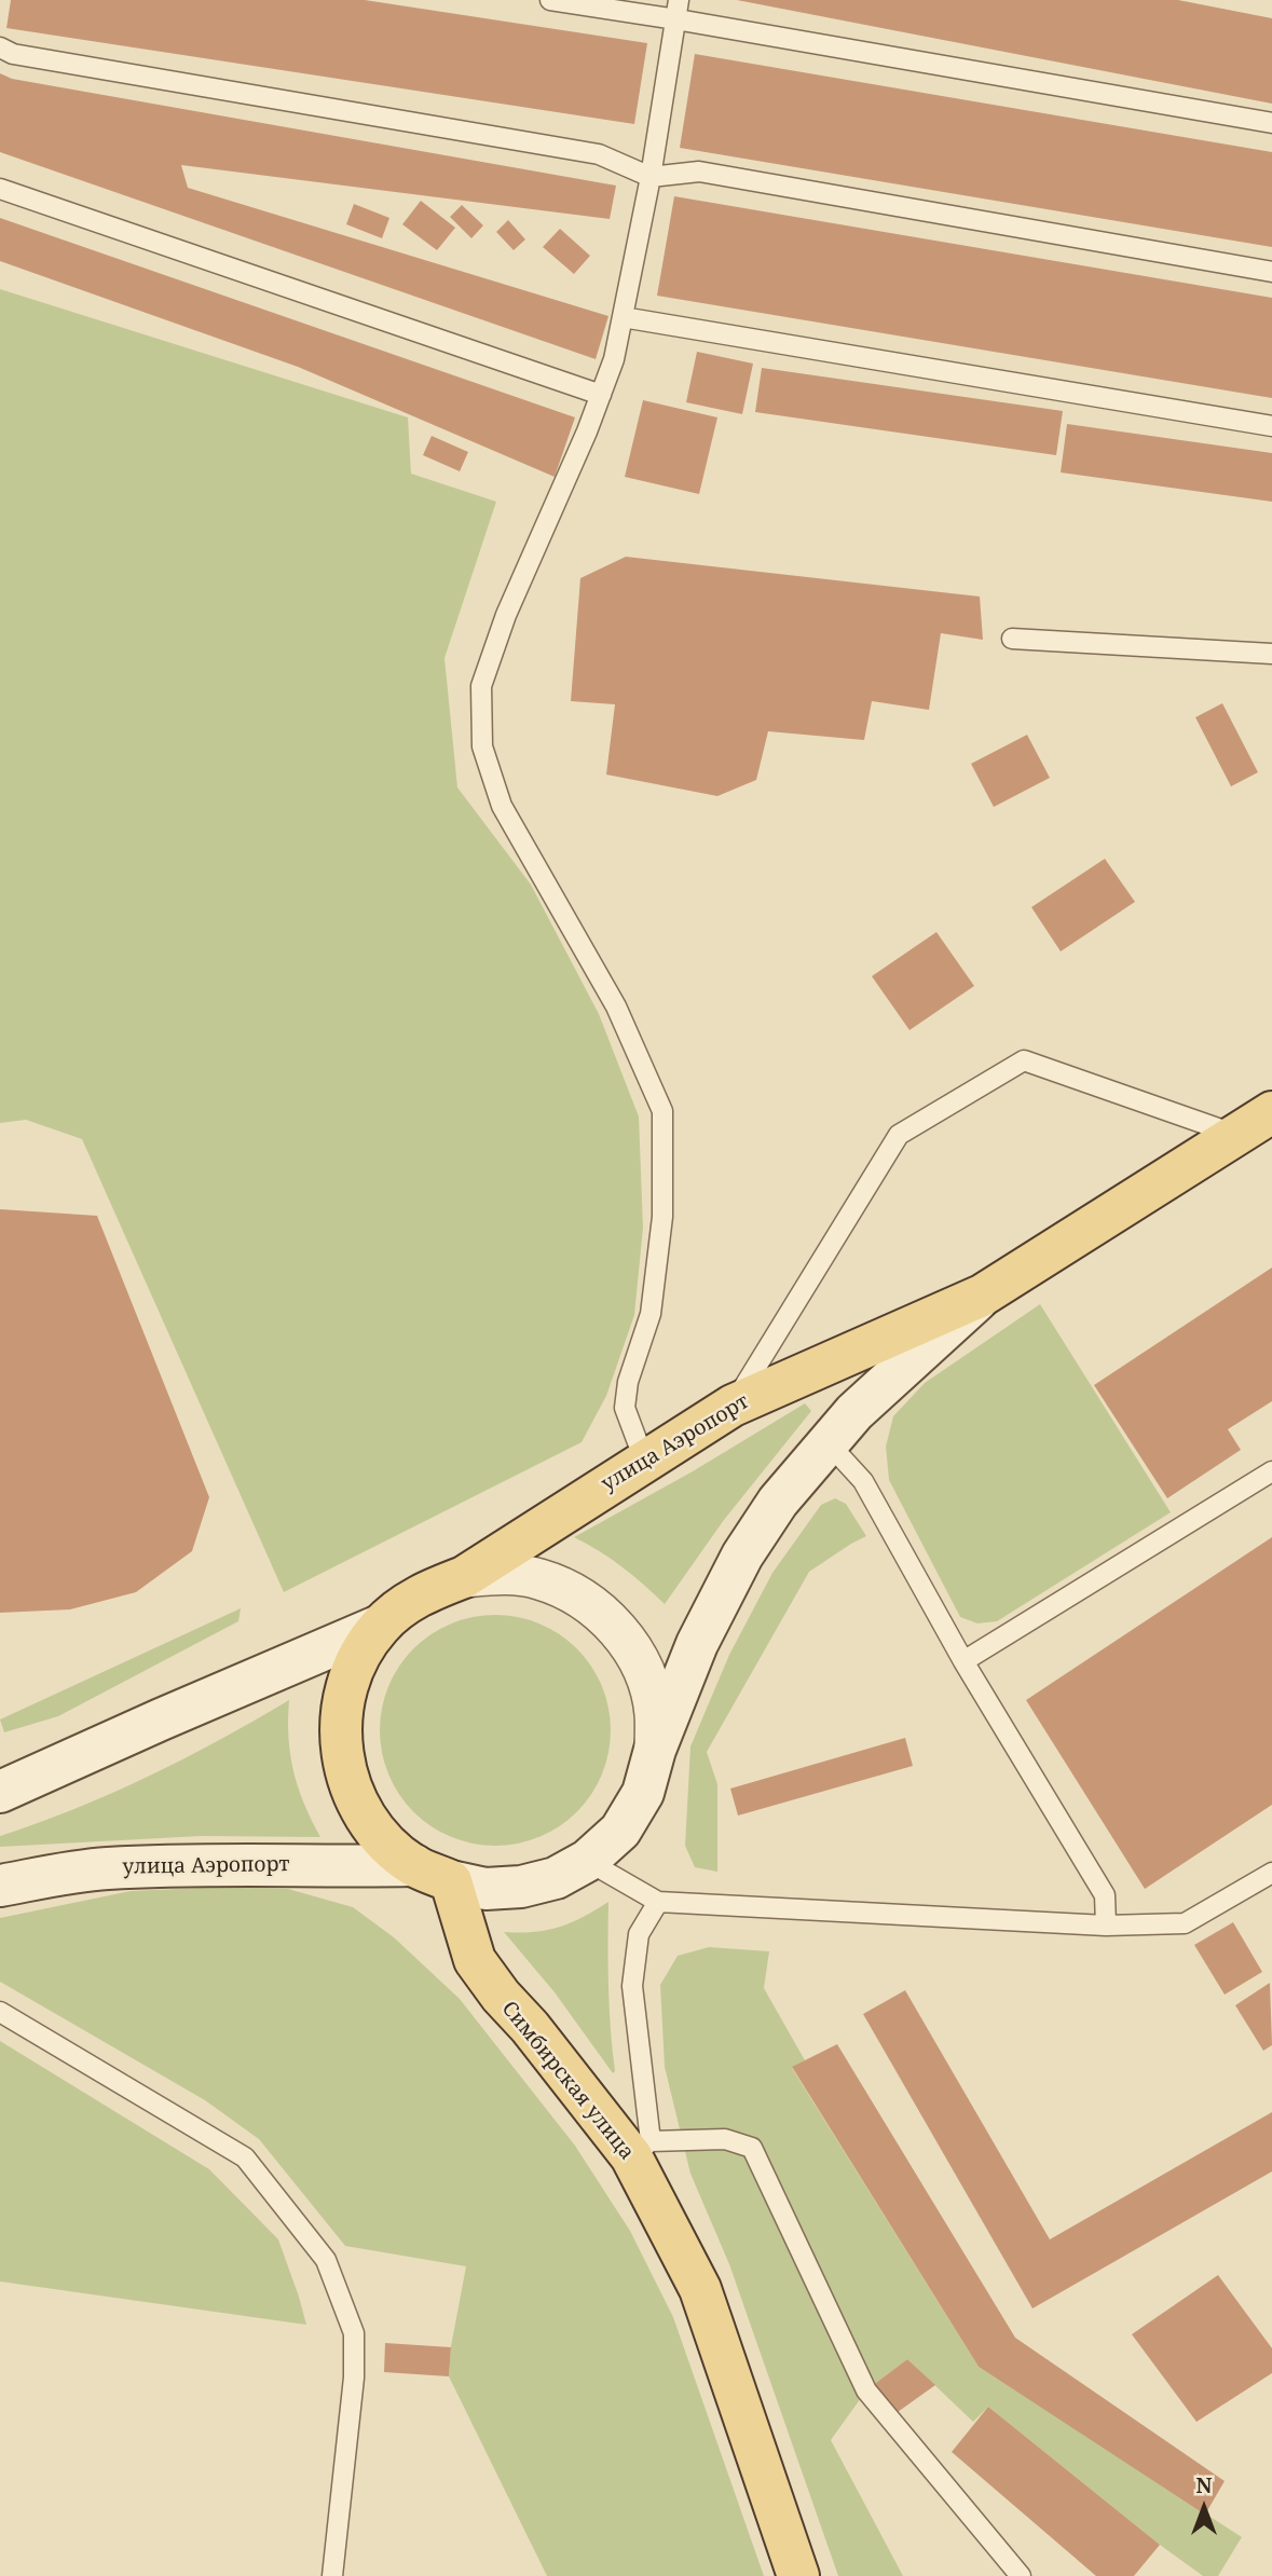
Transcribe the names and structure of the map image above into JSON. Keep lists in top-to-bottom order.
{
  "streets": {
    "main road": ["улица Аэропорт", "Симбирская улица"]
  },
  "crossings": [
    ["улица Аэропорт", "Симбирская улица"]
  ],
  "north": "top"
}
